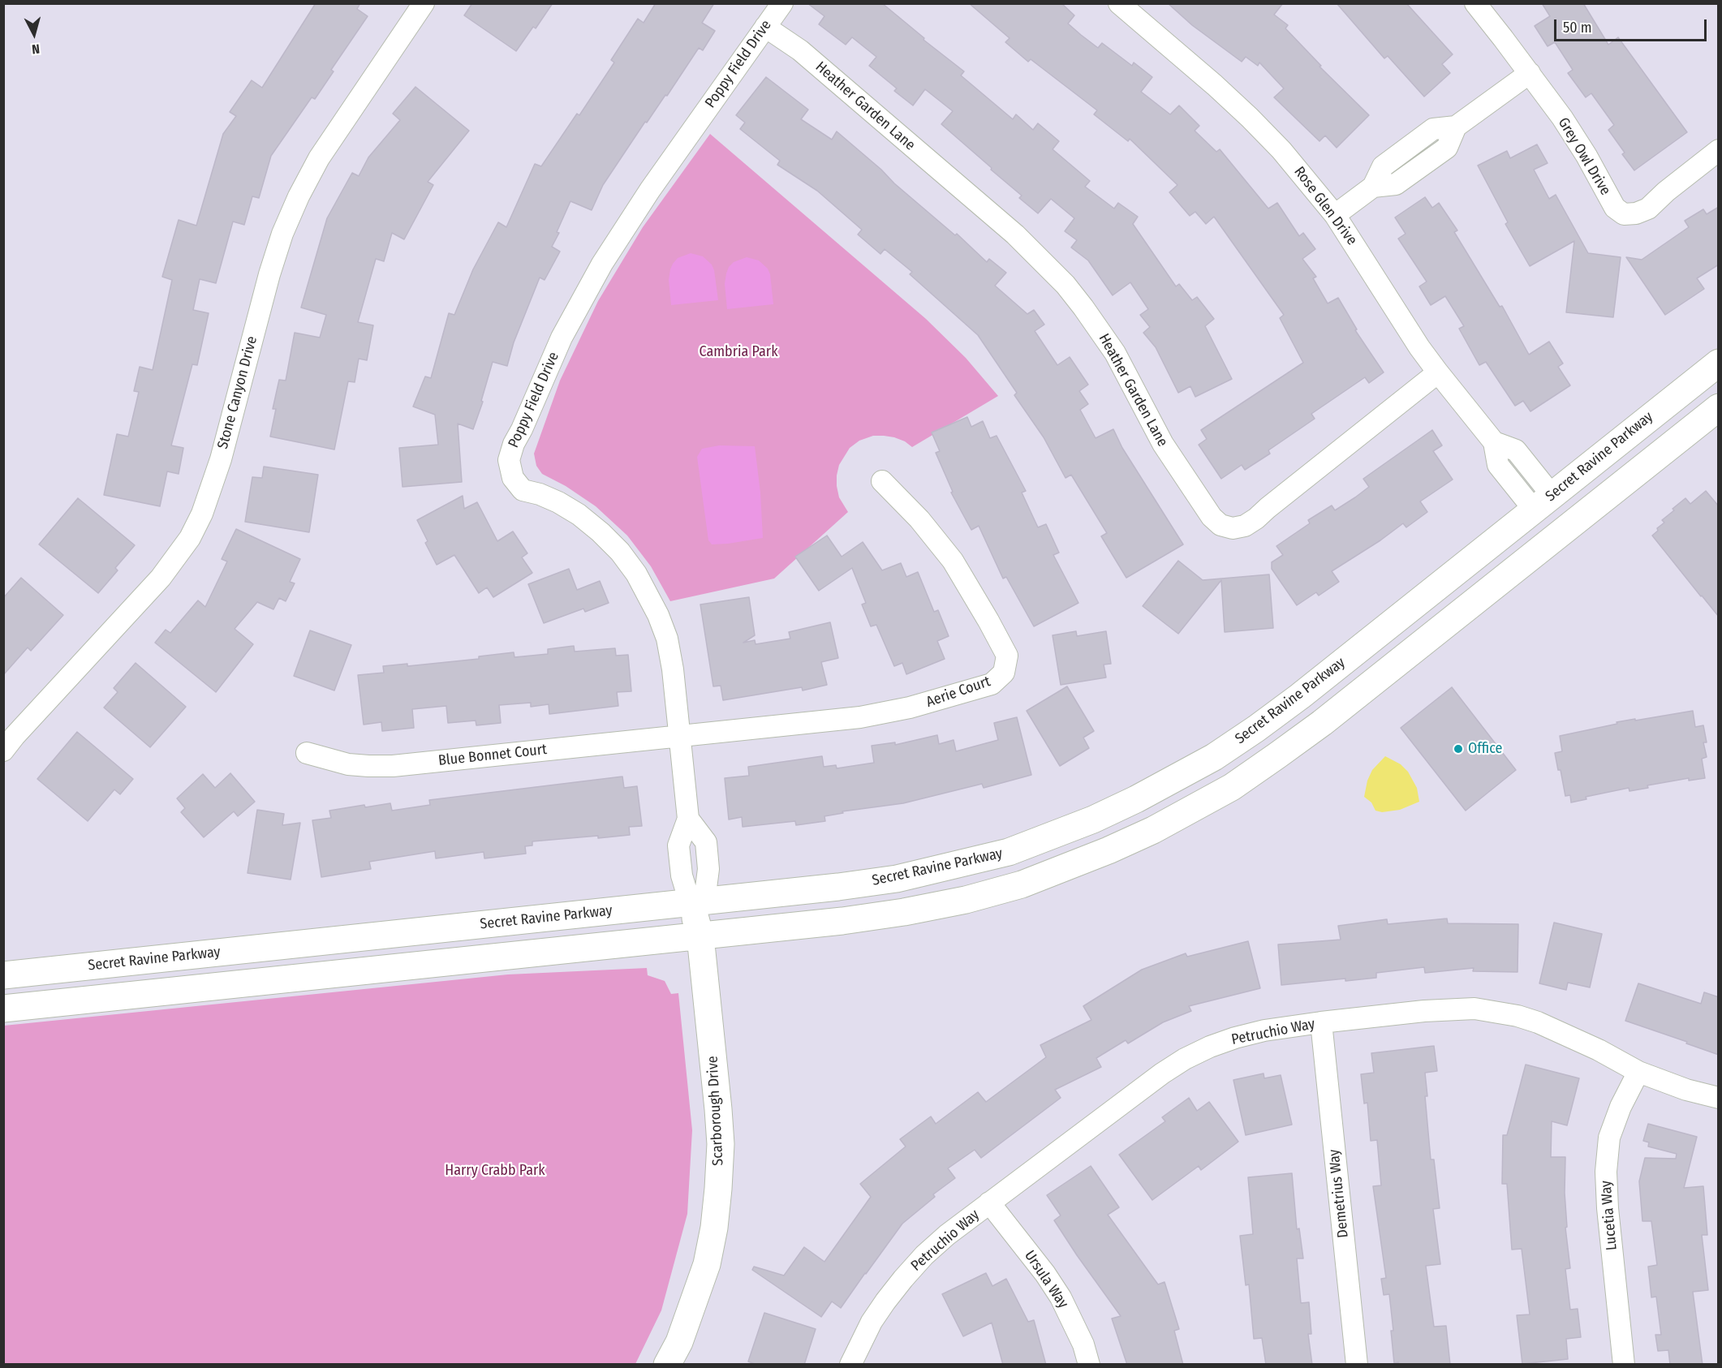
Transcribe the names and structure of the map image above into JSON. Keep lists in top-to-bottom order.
{
  "streets": {
    "main road": ["Secret Ravine Parkway", "Scarborough Drive"],
    "street": [
      "Poppy Field Drive",
      "Heather Garden Lane",
      "Grey Owl Drive",
      "Rose Glen Drive",
      "Stone Canyon Drive",
      "Aerie Court",
      "Blue Bonnet Court",
      "Petruchio Way",
      "Demetrius Way",
      "Lucetia Way",
      "Ursula Way"
    ]
  },
  "crossings": [
    ["Poppy Field Drive", "Heather Garden Lane"],
    ["Poppy Field Drive", "Secret Ravine Parkway"],
    ["Poppy Field Drive", "Aerie Court"],
    ["Poppy Field Drive", "Blue Bonnet Court"],
    ["Poppy Field Drive", "Scarborough Drive"],
    ["Heather Garden Lane", "Rose Glen Drive"],
    ["Rose Glen Drive", "Secret Ravine Parkway"],
    ["Secret Ravine Parkway", "Scarborough Drive"],
    ["Aerie Court", "Blue Bonnet Court"],
    ["Petruchio Way", "Demetrius Way"],
    ["Petruchio Way", "Lucetia Way"],
    ["Petruchio Way", "Ursula Way"]
  ],
  "parks": ["Cambria Park", "Harry Crabb Park"],
  "places": ["Office"],
  "scale_bar": "50 m",
  "north": "bottom"
}
